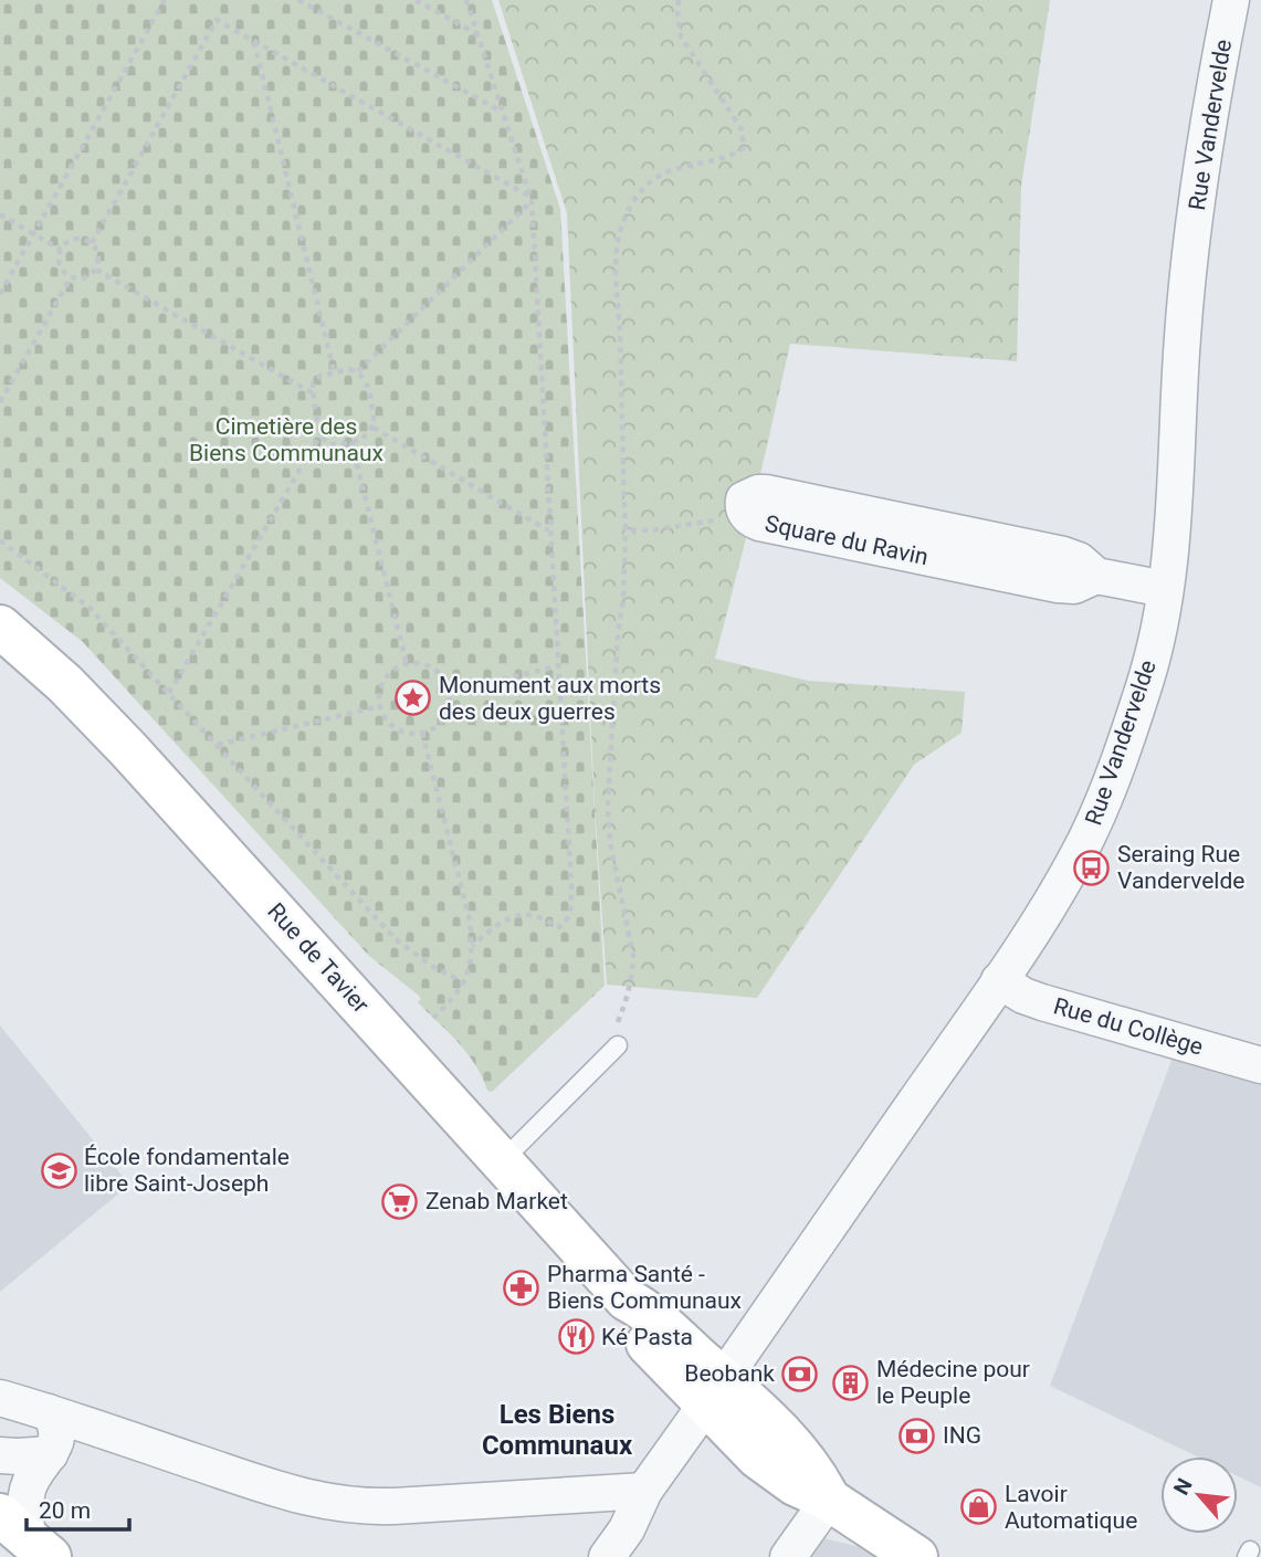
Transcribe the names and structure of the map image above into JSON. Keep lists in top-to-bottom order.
{
  "streets": {
    "street": [
      "Rue Vandervelde",
      "Square du Ravin",
      "Rue de Tavier",
      "Rue du Collège"
    ]
  },
  "crossings": [
    ["Rue Vandervelde", "Square du Ravin"],
    ["Rue Vandervelde", "Rue de Tavier"],
    ["Rue Vandervelde", "Rue du Collège"]
  ],
  "districts": ["Les Biens Communaux"],
  "parks": ["Cimetière des Biens Communaux"],
  "places": {
    "place": ["Monument aux morts des deux guerres"],
    "bus stop": ["Seraing Rue Vandervelde"],
    "school or university": ["École fondamentale libre Saint-Joseph"],
    "supermarket": ["Zenab Market"],
    "pharmacy": ["Pharma Santé - Biens Communaux"],
    "restaurant": ["Ké Pasta"],
    "bank": ["Beobank", "ING"],
    "building": ["Médecine pour le Peuple"],
    "shop": ["Lavoir Automatique"]
  },
  "scale_bar": "20 m",
  "north": "top left"
}
